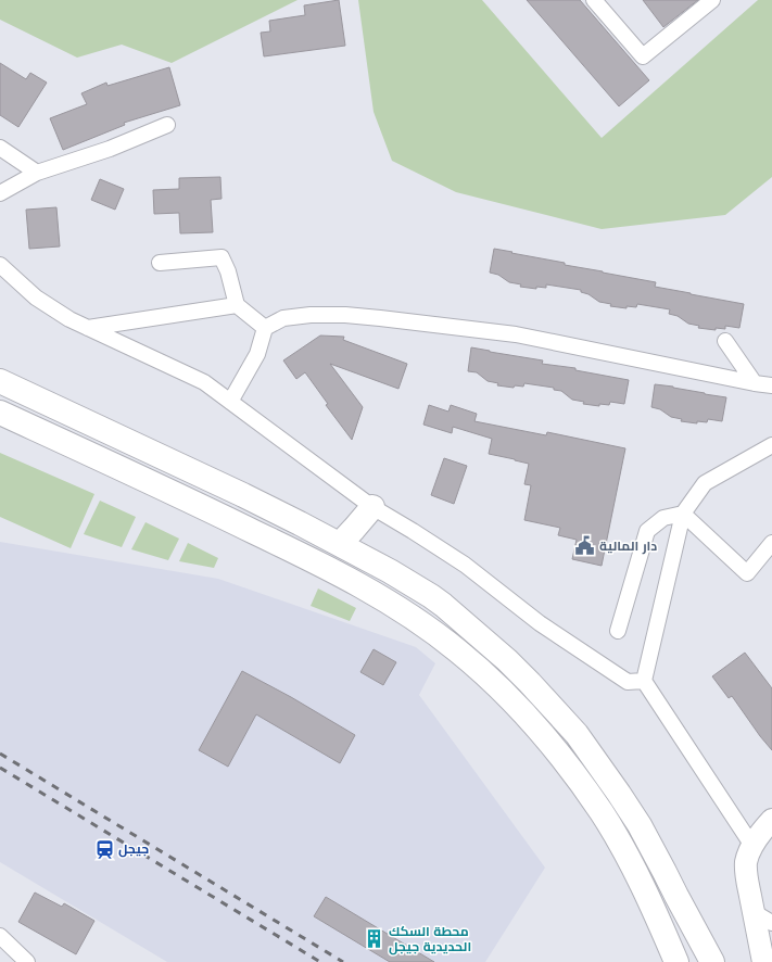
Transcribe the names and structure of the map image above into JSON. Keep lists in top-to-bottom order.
{
  "places": {
    "public building": ["دار المالية"],
    "station": ["جيجل"],
    "building": ["محطة السكك الحديدية جيجل"]
  }
}
